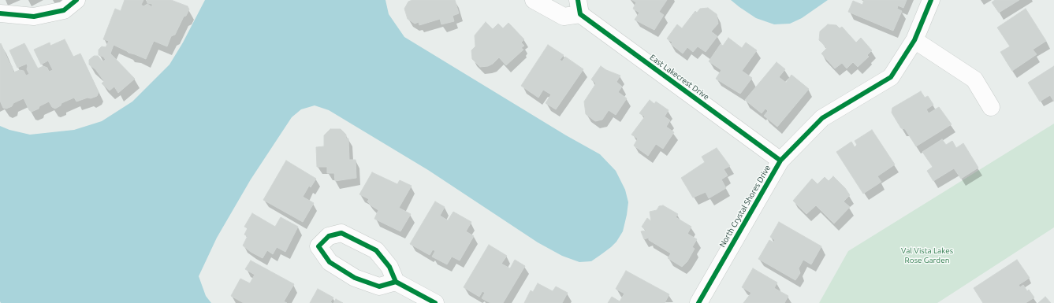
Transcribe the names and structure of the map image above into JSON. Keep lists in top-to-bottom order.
{
  "streets": {
    "street": ["East Lakecrest Drive", "North Crystal Shores Drive"]
  },
  "crossings": [
    ["East Lakecrest Drive", "North Crystal Shores Drive"]
  ],
  "parks": ["Val Vista Lakes Rose Garden"]
}
